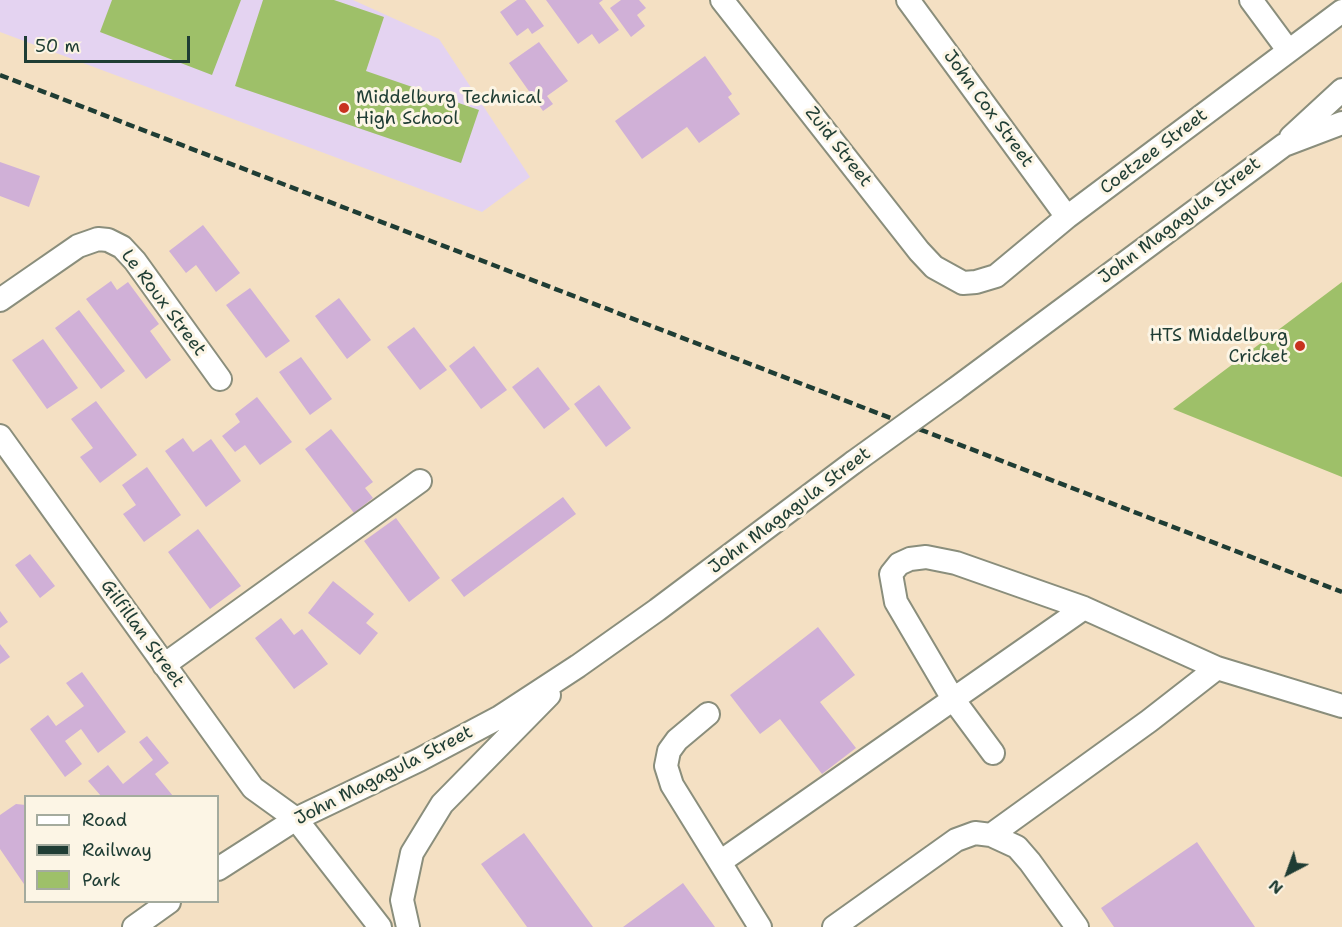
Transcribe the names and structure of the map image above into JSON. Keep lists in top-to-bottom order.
{
  "streets": {
    "street": [
      "John Cox Street",
      "Zuid Street",
      "Coetzee Street",
      "John Magagula Street",
      "Le Roux Street",
      "Gilfillan Street"
    ]
  },
  "crossings": [
    ["John Cox Street", "Coetzee Street"],
    ["Zuid Street", "Coetzee Street"],
    ["John Magagula Street", "Gilfillan Street"]
  ],
  "places": ["Middelburg Technical High School", "HTS Middelburg Cricket"],
  "legend": ["Road", "Railway", "Park"],
  "scale_bar": "50 m",
  "north": "bottom left"
}
